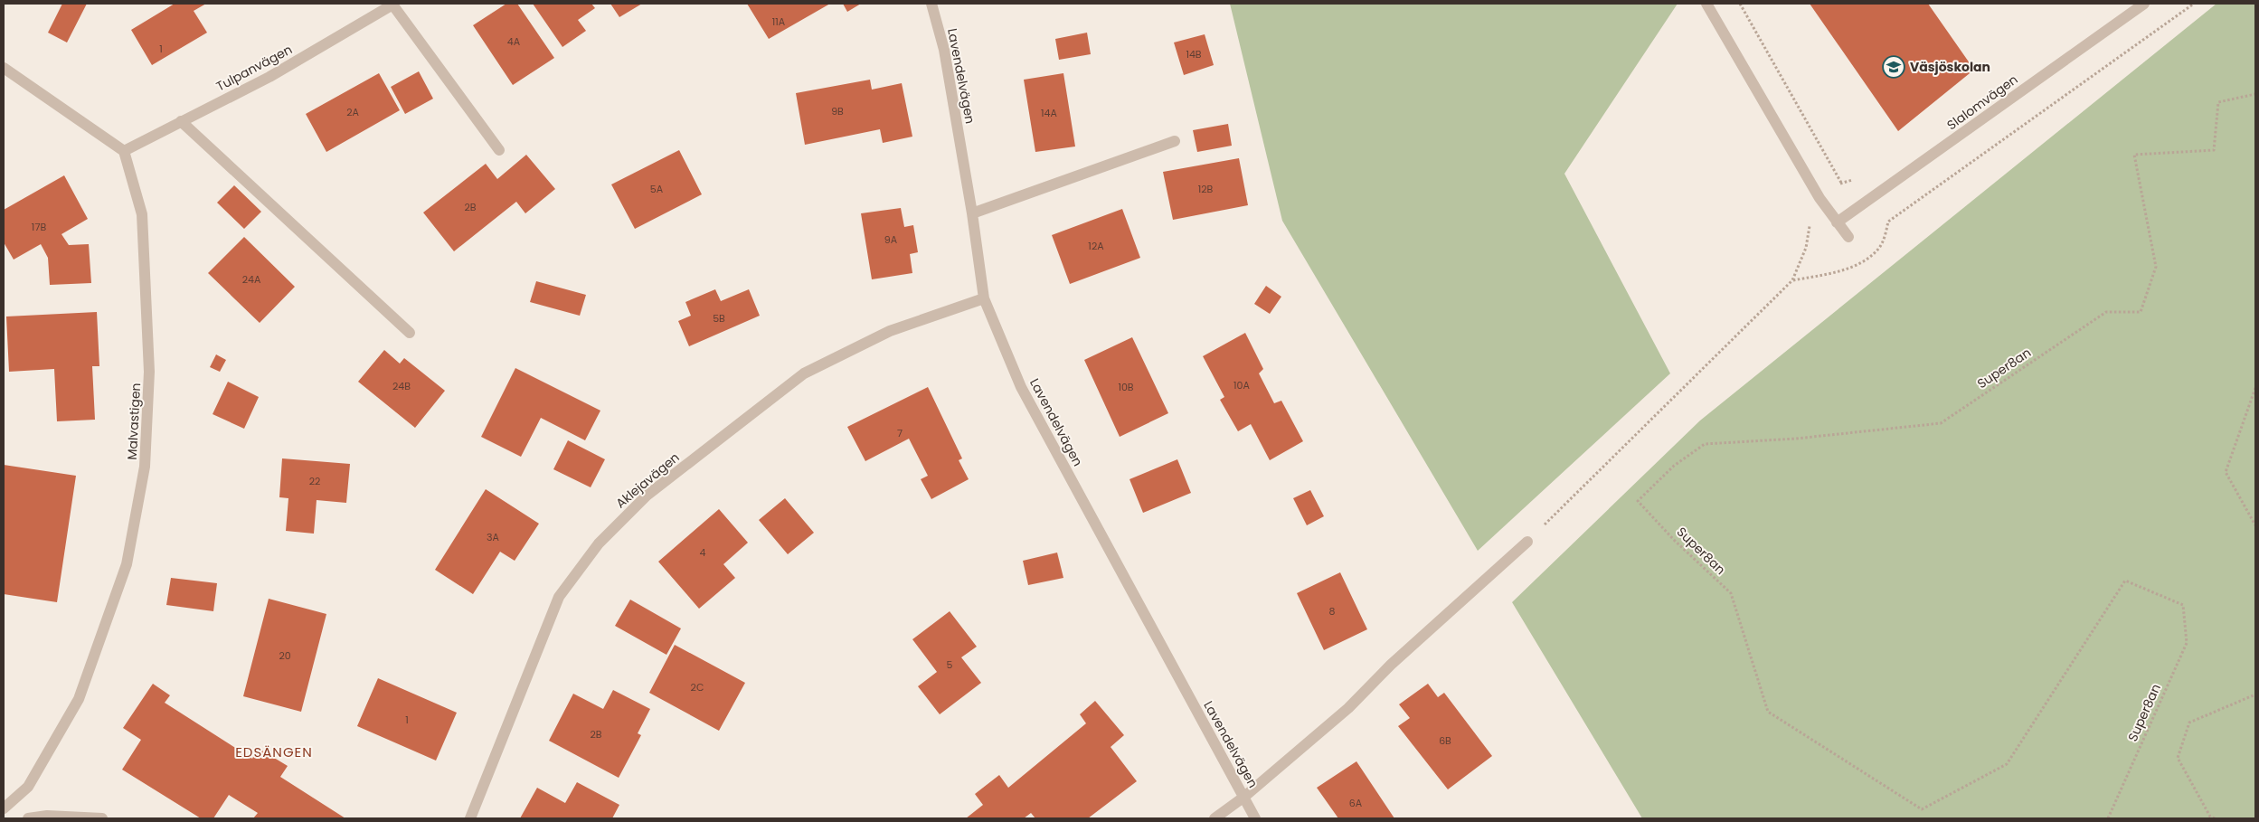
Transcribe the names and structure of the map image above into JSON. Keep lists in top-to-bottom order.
{
  "streets": {
    "street": [
      "Tulpanvägen",
      "Lavendelvägen",
      "Slalomvägen",
      "Malvastigen",
      "Aklejavägen"
    ],
    "path": ["Super8an"]
  },
  "crossings": [
    ["Tulpanvägen", "Malvastigen"],
    ["Lavendelvägen", "Aklejavägen"]
  ],
  "districts": ["EDSÄNGEN"],
  "places": {
    "school or university": ["Väsjöskolan"]
  },
  "house_numbers": [
    "11A",
    "4A",
    "1",
    "14B",
    "9B",
    "2A",
    "14A",
    "5A",
    "12B",
    "2B",
    "17B",
    "9A",
    "12A",
    "24A",
    "5B",
    "10A",
    "24B",
    "10B",
    "7",
    "22",
    "3A",
    "4",
    "8",
    "20",
    "5",
    "2C",
    "1",
    "2B",
    "6B",
    "6A"
  ]
}
